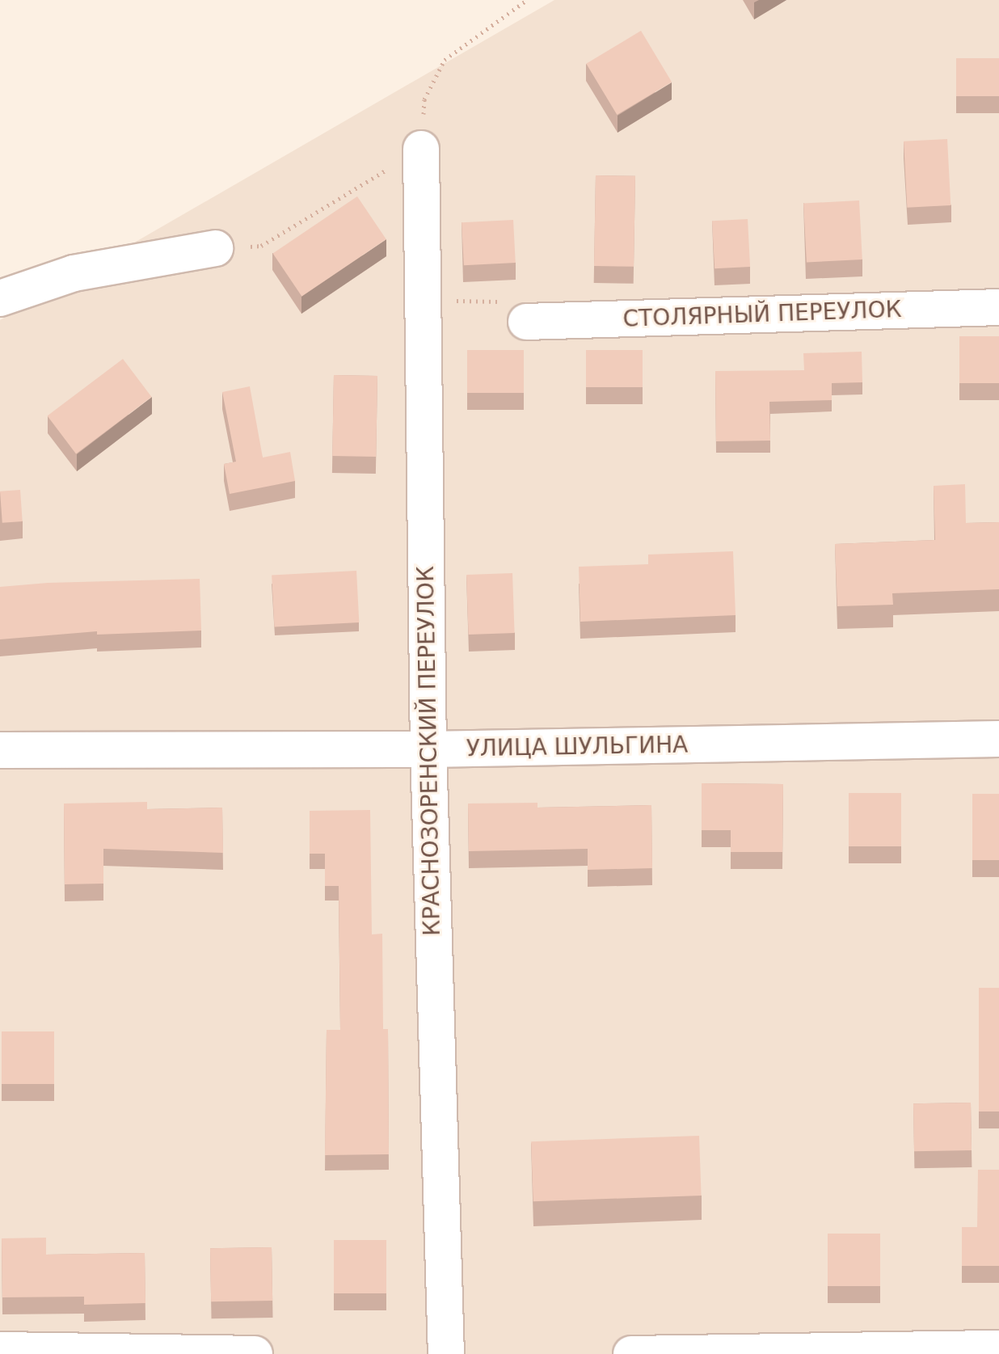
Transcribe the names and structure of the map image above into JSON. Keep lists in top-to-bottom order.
{
  "streets": {
    "street": ["СТОЛЯРНЫЙ ПЕРЕУЛОК", "УЛИЦА ШУЛЬГИНА", "КРАСНОЗОРЕНСКИЙ ПЕРЕУЛОК"]
  },
  "crossings": [
    ["УЛИЦА ШУЛЬГИНА", "КРАСНОЗОРЕНСКИЙ ПЕРЕУЛОК"]
  ]
}
